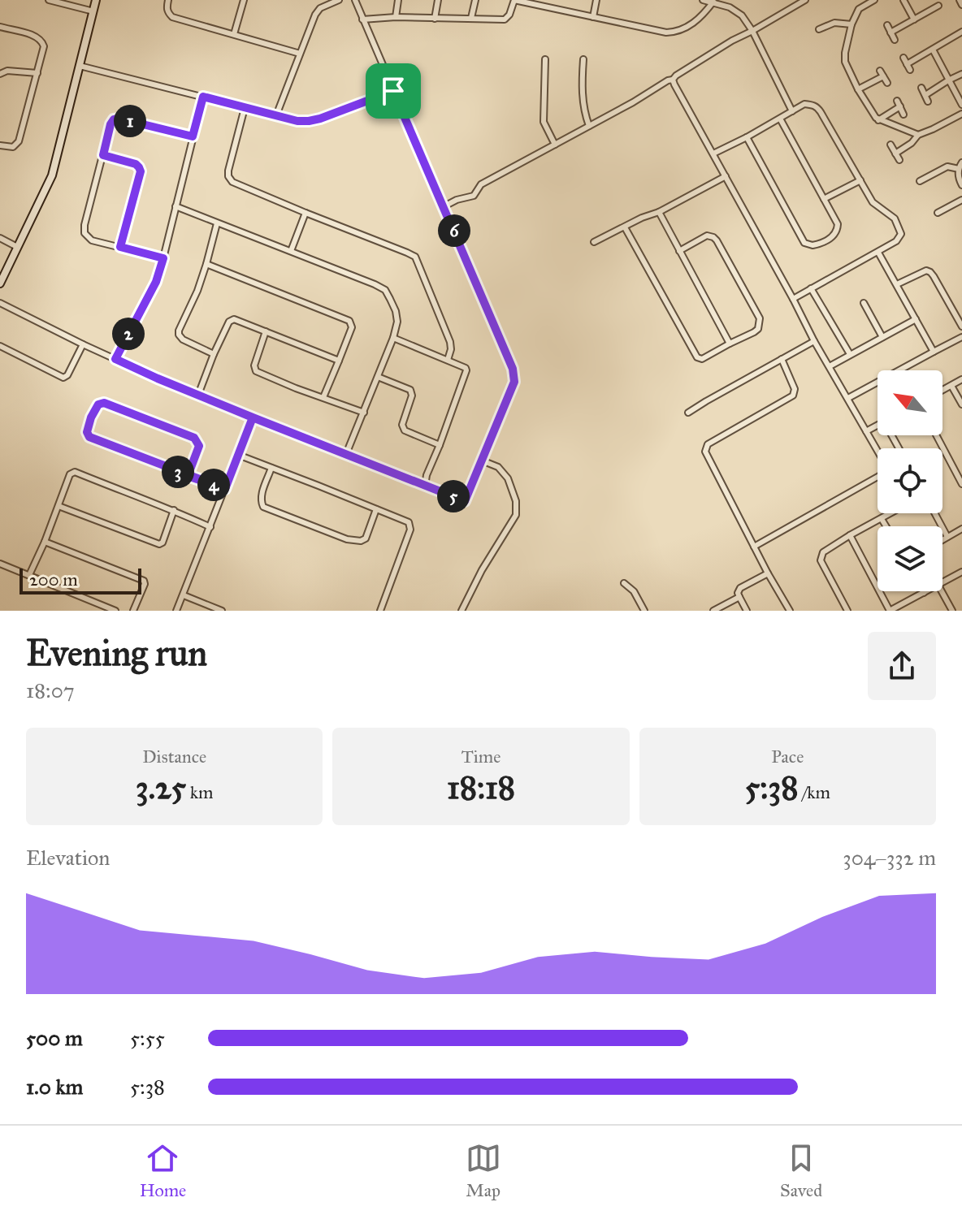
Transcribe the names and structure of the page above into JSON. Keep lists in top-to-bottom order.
{
  "scale_bar": "200 m",
  "north": "top left",
  "page": {
    "pins": [
      "1",
      "6",
      "2",
      "3",
      "4",
      "5"
    ],
    "scale": "200 m",
    "heading": ["Evening run", "18:07"],
    "stats": [
      ["Distance", "3.25 km"],
      ["Time", "18:18"],
      ["Pace", "5:38 /km"]
    ],
    "chart": ["Elevation", "304–332 m"],
    "list": [
      {
        "name": "500 m",
        "note": "5:55"
      },
      {
        "name": "1.0 km",
        "note": "5:38"
      }
    ],
    "tabs": ["Home", "Map", "Saved"]
  }
}
